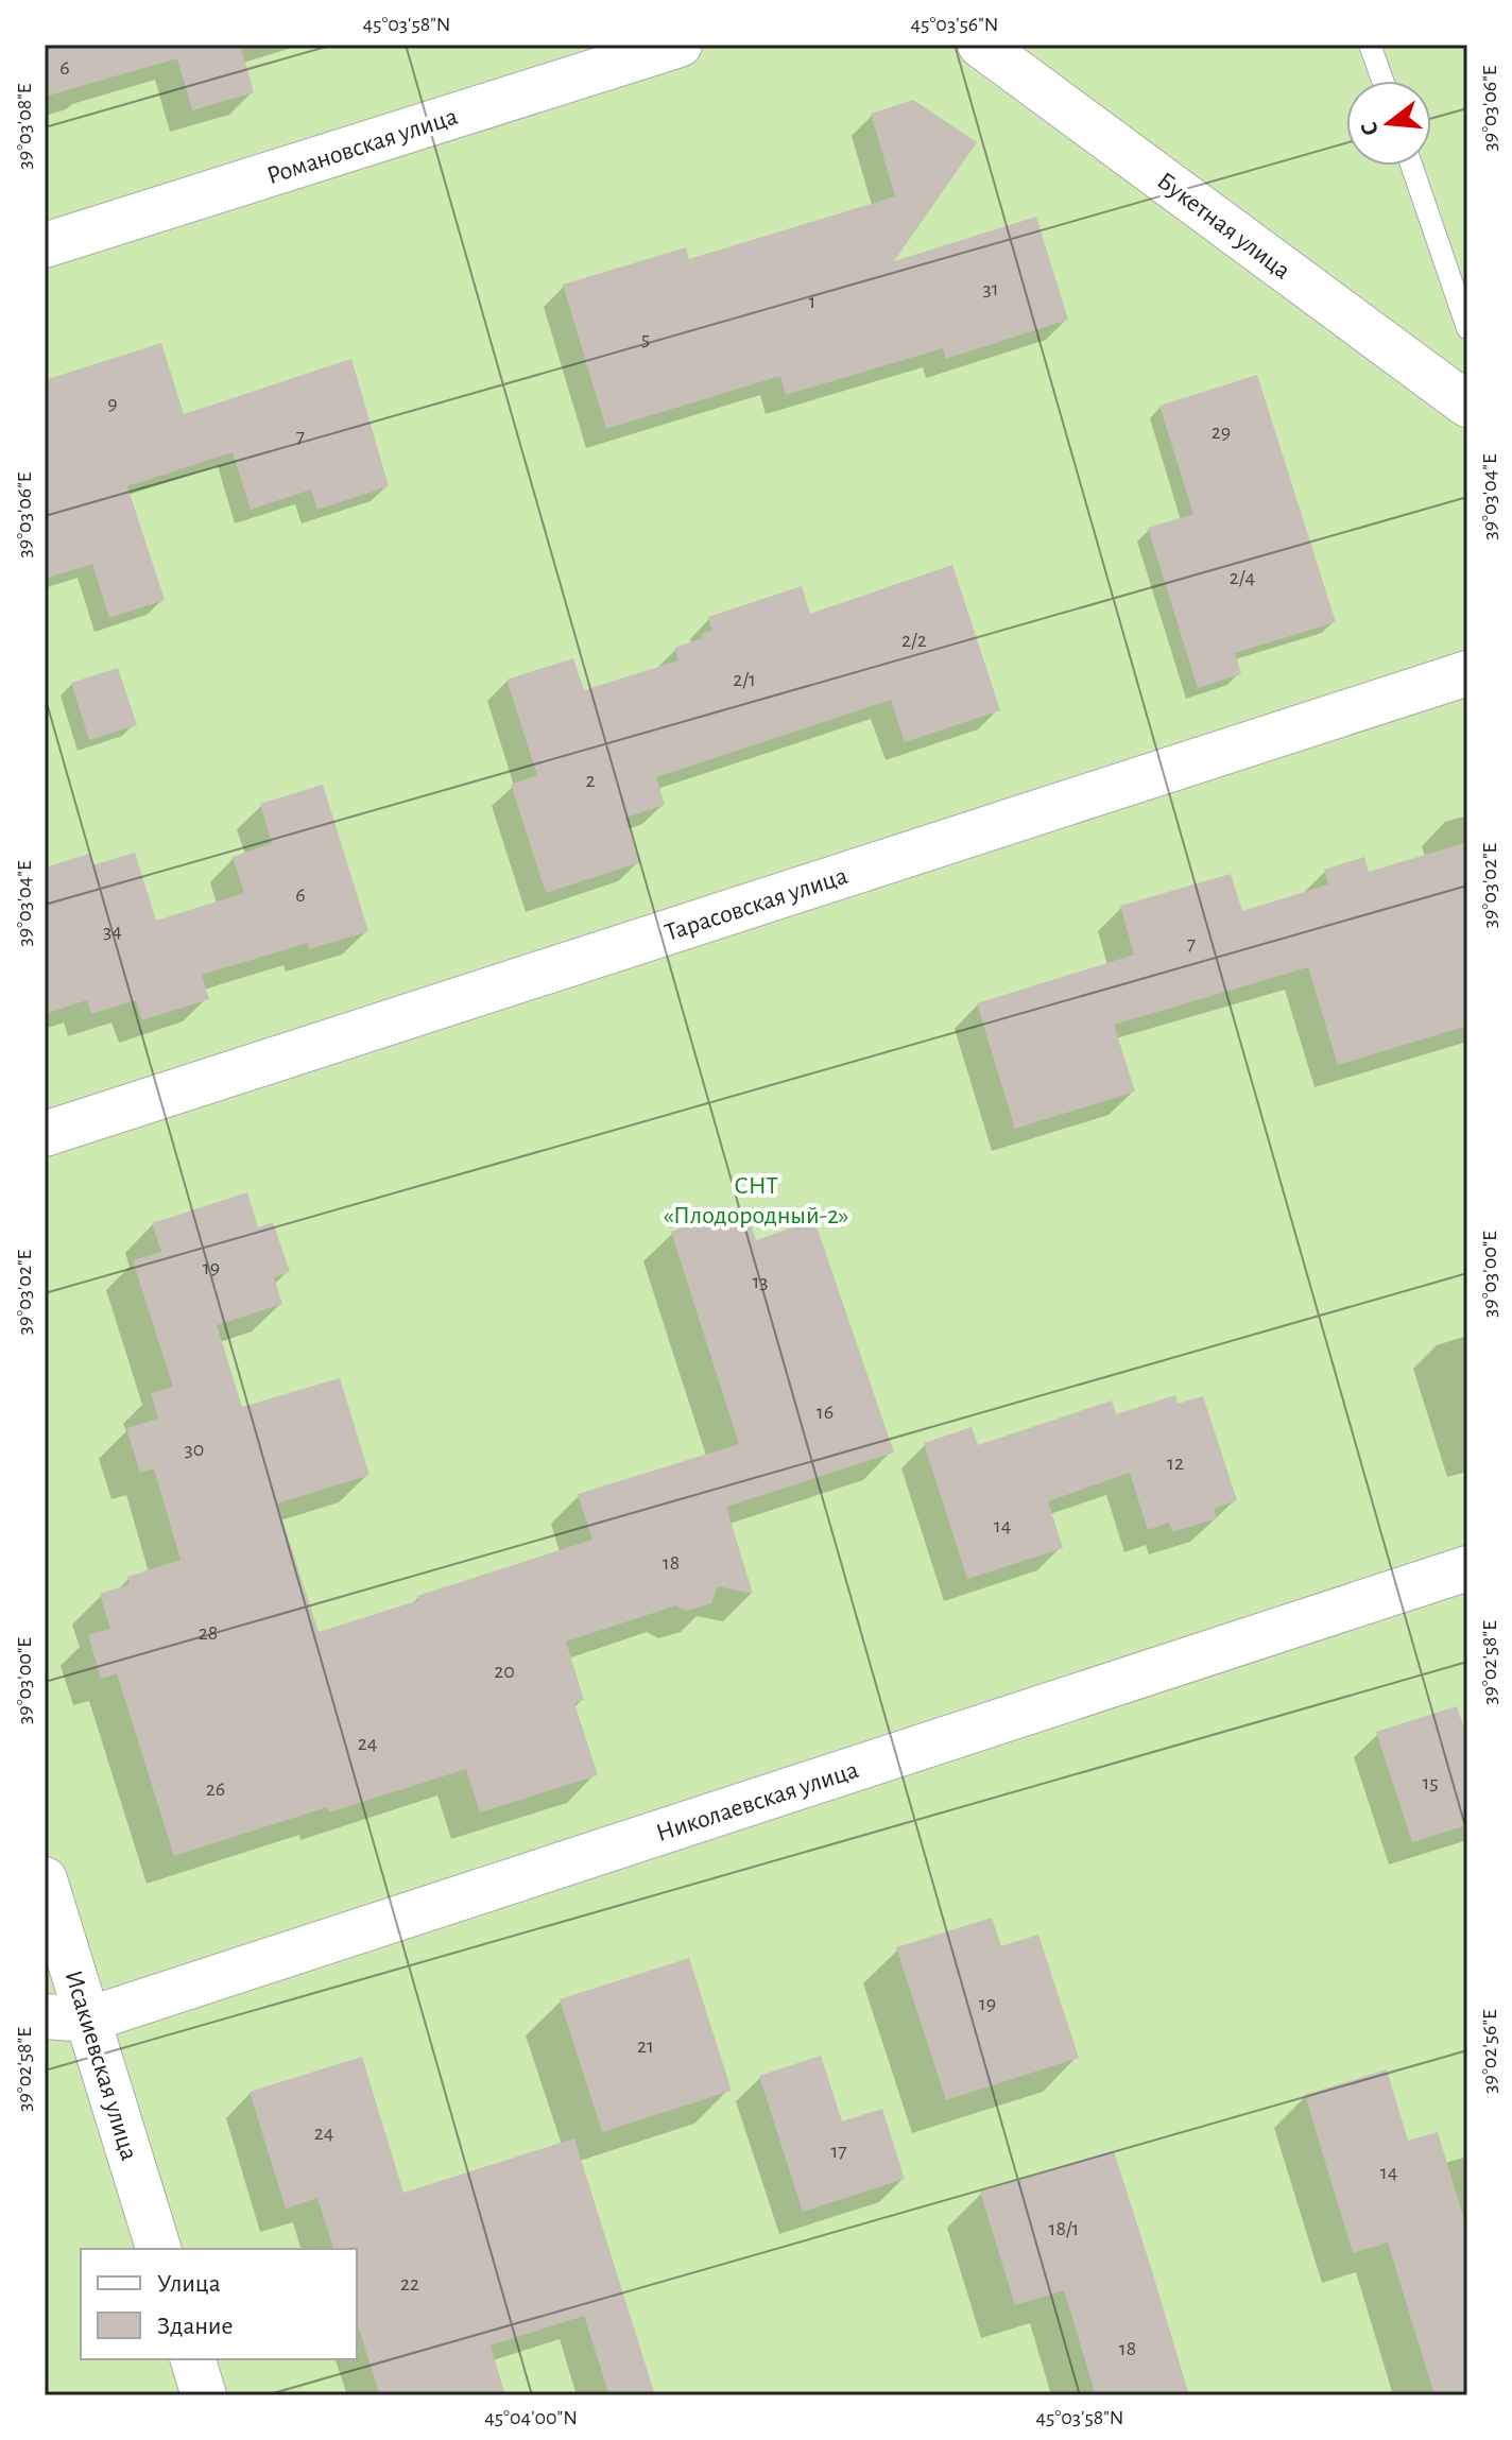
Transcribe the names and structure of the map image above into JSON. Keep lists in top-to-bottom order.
{
  "streets": {
    "street": [
      "Романовская улица",
      "Букетная улица",
      "Тарасовская улица",
      "Николаевская улица",
      "Исакиевская улица"
    ]
  },
  "crossings": [
    ["Николаевская улица", "Исакиевская улица"]
  ],
  "parks": ["СНТ «Плодородный-2»"],
  "house_numbers": [
    "6",
    "31",
    "1",
    "5",
    "9",
    "29",
    "7",
    "2/4",
    "2/2",
    "2/1",
    "2",
    "6",
    "34",
    "7",
    "19",
    "13",
    "16",
    "30",
    "12",
    "14",
    "18",
    "28",
    "20",
    "24",
    "15",
    "26",
    "19",
    "21",
    "24",
    "17",
    "14",
    "18/1",
    "22",
    "18"
  ],
  "legend": ["Улица", "Здание"],
  "north": "left",
  "coordinates": [
    "45°03'58\"N",
    "45°03'56\"N",
    "39°03'06\"E",
    "39°03'08\"E",
    "39°03'04\"E",
    "39°03'02\"E",
    "39°03'00\"E",
    "39°02'58\"E",
    "39°02'56\"E",
    "45°04'00\"N"
  ]
}
